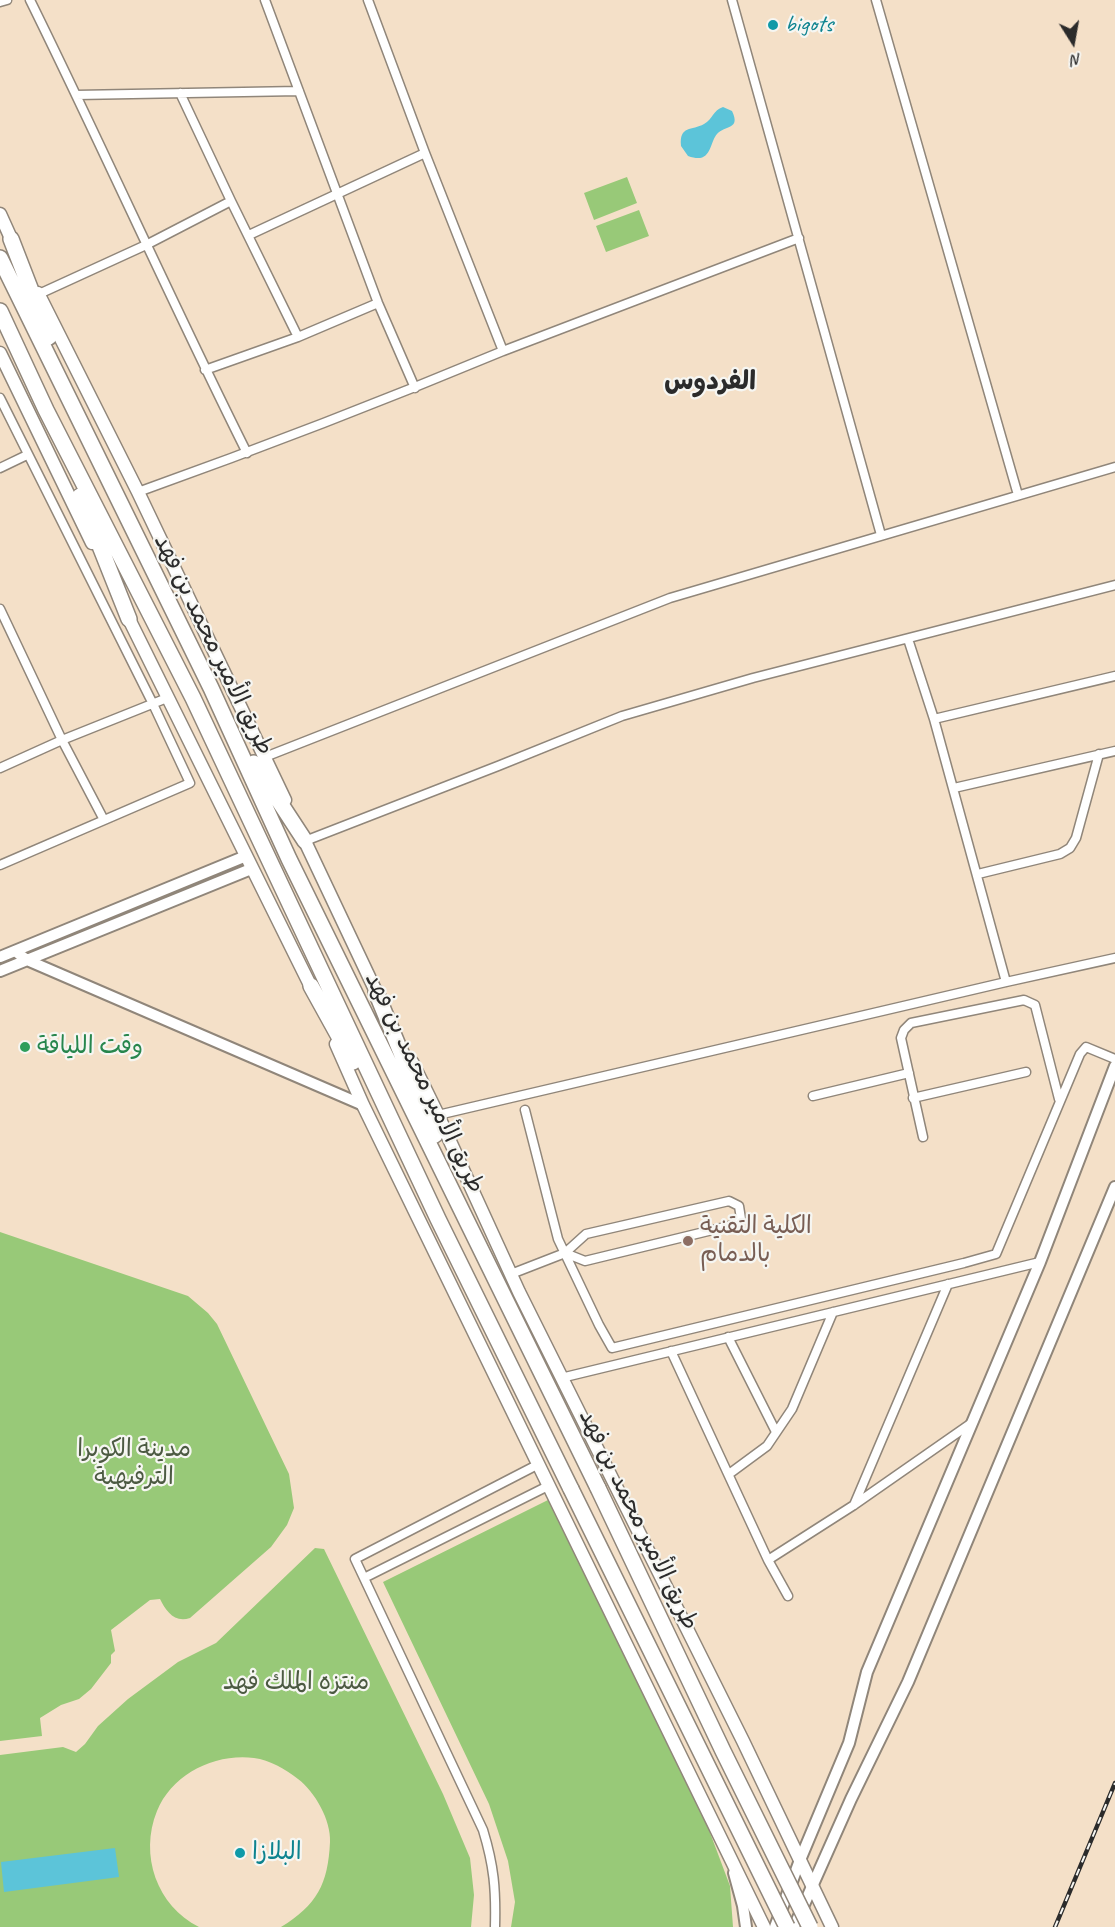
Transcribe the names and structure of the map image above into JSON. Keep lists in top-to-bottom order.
{
  "streets": {
    "highway": ["طريق الأمير محمد بن فهد"]
  },
  "districts": ["الفردوس"],
  "parks": ["مدينة الكوبرا الترفيهية", "منتزه الملك فهد"],
  "places": [
    "bigots",
    "وقت اللياقة",
    "الكلية التقنية بالدمام",
    "البلازا"
  ],
  "north": "bottom"
}
